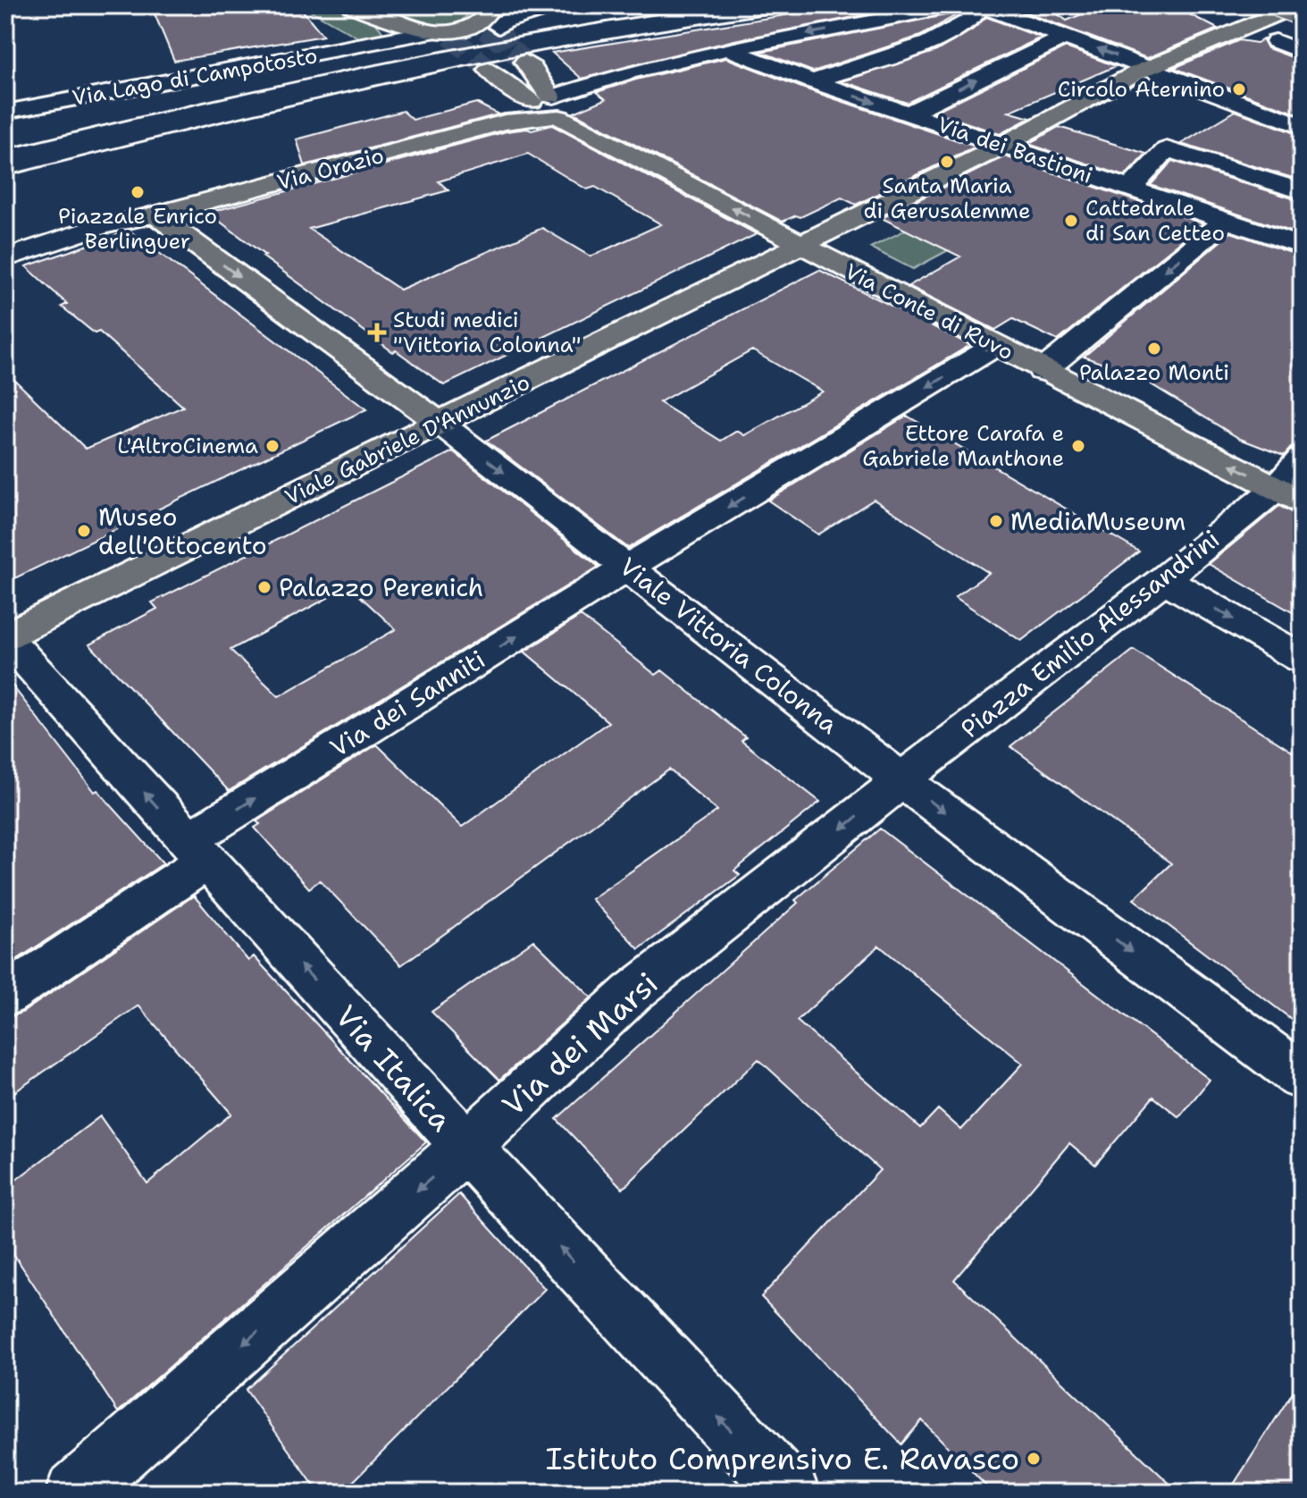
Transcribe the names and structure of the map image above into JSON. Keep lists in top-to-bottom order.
{
  "streets": {
    "main road": [
      "Via Orazio",
      "Via Conte di Ruvo",
      "Viale Gabriele D'Annunzio",
      "Viale Vittoria Colonna"
    ],
    "street": [
      "Via Lago di Campotosto",
      "Via dei Bastioni",
      "Piazza Emilio Alessandrini",
      "Via dei Sanniti",
      "Via dei Marsi",
      "Via Italica"
    ]
  },
  "crossings": [
    ["Via dei Bastioni", "Via Orazio"],
    ["Via dei Bastioni", "Viale Gabriele D'Annunzio"],
    ["Via Orazio", "Via Conte di Ruvo"],
    ["Via Orazio", "Viale Vittoria Colonna"],
    ["Via Conte di Ruvo", "Viale Gabriele D'Annunzio"],
    ["Via Conte di Ruvo", "Piazza Emilio Alessandrini"],
    ["Viale Gabriele D'Annunzio", "Viale Vittoria Colonna"],
    ["Viale Gabriele D'Annunzio", "Via Italica"],
    ["Piazza Emilio Alessandrini", "Viale Vittoria Colonna"],
    ["Piazza Emilio Alessandrini", "Via dei Marsi"],
    ["Viale Vittoria Colonna", "Via dei Sanniti"],
    ["Viale Vittoria Colonna", "Via dei Marsi"],
    ["Via dei Sanniti", "Via Italica"],
    ["Via dei Marsi", "Via Italica"]
  ],
  "one_way": [
    "Via Conte di Ruvo",
    "Viale Vittoria Colonna",
    "Via dei Sanniti",
    "Via dei Marsi",
    "Via Italica"
  ],
  "places": {
    "other": [
      "Circolo Aternino",
      "Santa Maria di Gerusalemme",
      "Piazzale Enrico Berlinguer",
      "Cattedrale di San Cetteo",
      "Palazzo Monti",
      "L'AltroCinema",
      "Ettore Carafa e Gabriele Manthone",
      "MediaMuseum",
      "Museo dell'Ottocento",
      "Palazzo Perenich",
      "Istituto Comprensivo E. Ravasco"
    ],
    "health": ["Studi medici \"Vittoria Colonna\""]
  }
}
